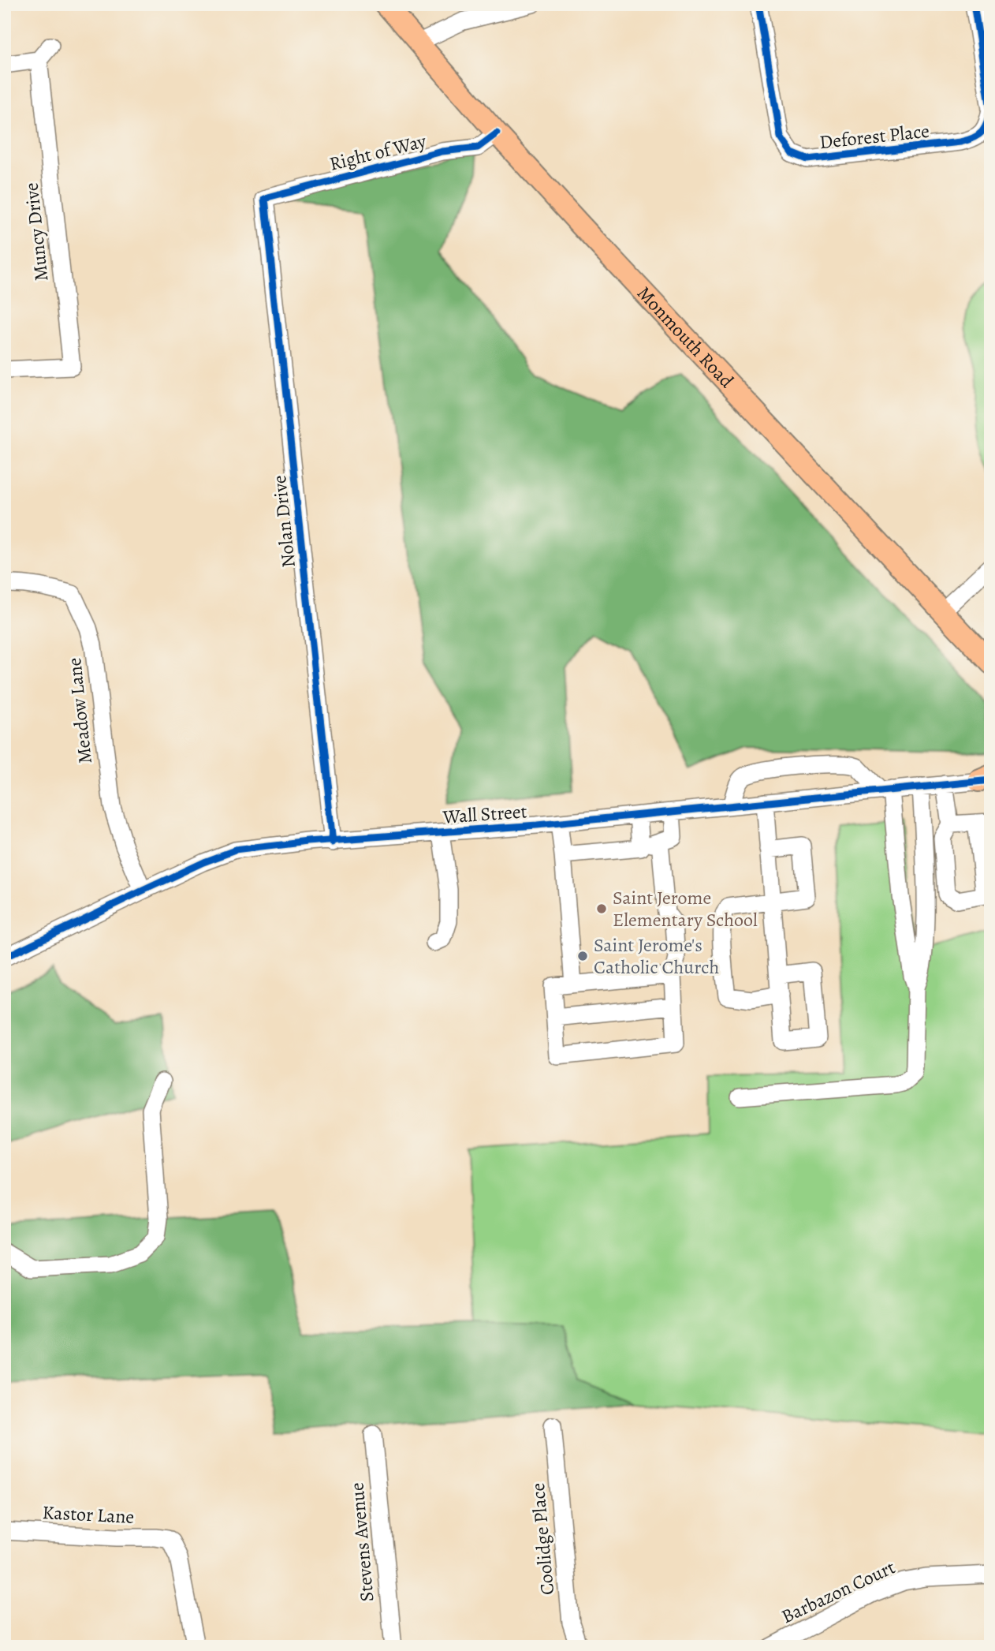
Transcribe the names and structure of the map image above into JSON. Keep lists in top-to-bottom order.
{
  "streets": {
    "main road": ["Monmouth Road"],
    "street": [
      "Deforest Place",
      "Right of Way",
      "Muncy Drive",
      "Nolan Drive",
      "Meadow Lane",
      "Wall Street",
      "Kastor Lane",
      "Coolidge Place",
      "Stevens Avenue",
      "Barbazon Court"
    ]
  },
  "crossings": [
    ["Right of Way", "Monmouth Road"],
    ["Right of Way", "Nolan Drive"],
    ["Nolan Drive", "Wall Street"],
    ["Meadow Lane", "Wall Street"]
  ],
  "places": ["Saint Jerome Elementary School", "Saint Jerome's Catholic Church"]
}
